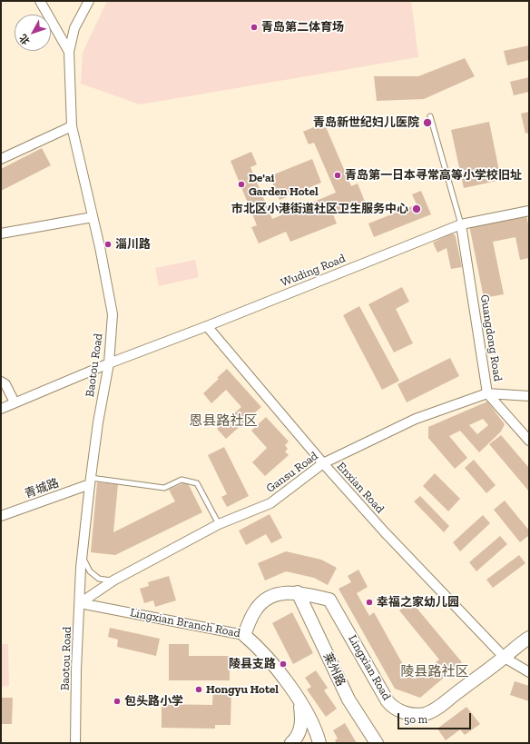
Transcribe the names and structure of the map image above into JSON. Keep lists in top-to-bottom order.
{
  "streets": {
    "street": [
      "Wuding Road",
      "Guangdong Road",
      "Baotou Road",
      "Gansu Road",
      "Enxian Road",
      "青城路",
      "Lingxian Branch Road",
      "Lingxian Road",
      "莱州路"
    ]
  },
  "crossings": [
    ["Wuding Road", "Guangdong Road"],
    ["Wuding Road", "Baotou Road"],
    ["Wuding Road", "Enxian Road"],
    ["Guangdong Road", "Gansu Road"],
    ["Baotou Road", "Gansu Road"],
    ["Baotou Road", "青城路"],
    ["Baotou Road", "Lingxian Branch Road"],
    ["Gansu Road", "Enxian Road"],
    ["Gansu Road", "Lingxian Branch Road"],
    ["Enxian Road", "Lingxian Road"],
    ["Lingxian Branch Road", "Lingxian Road"],
    ["Lingxian Road", "莱州路"]
  ],
  "districts": ["恩县路社区", "陵县路社区"],
  "places": [
    "青岛第二体育场",
    "青岛新世纪妇儿医院",
    "青岛第一日本寻常高等小学校旧址",
    "De'ai Garden Hotel",
    "市北区小港街道社区卫生服务中心",
    "淄川路",
    "幸福之家幼儿园",
    "陵县支路",
    "Hongyu Hotel",
    "包头路小学"
  ],
  "scale_bar": "50 m",
  "north": "bottom left"
}
